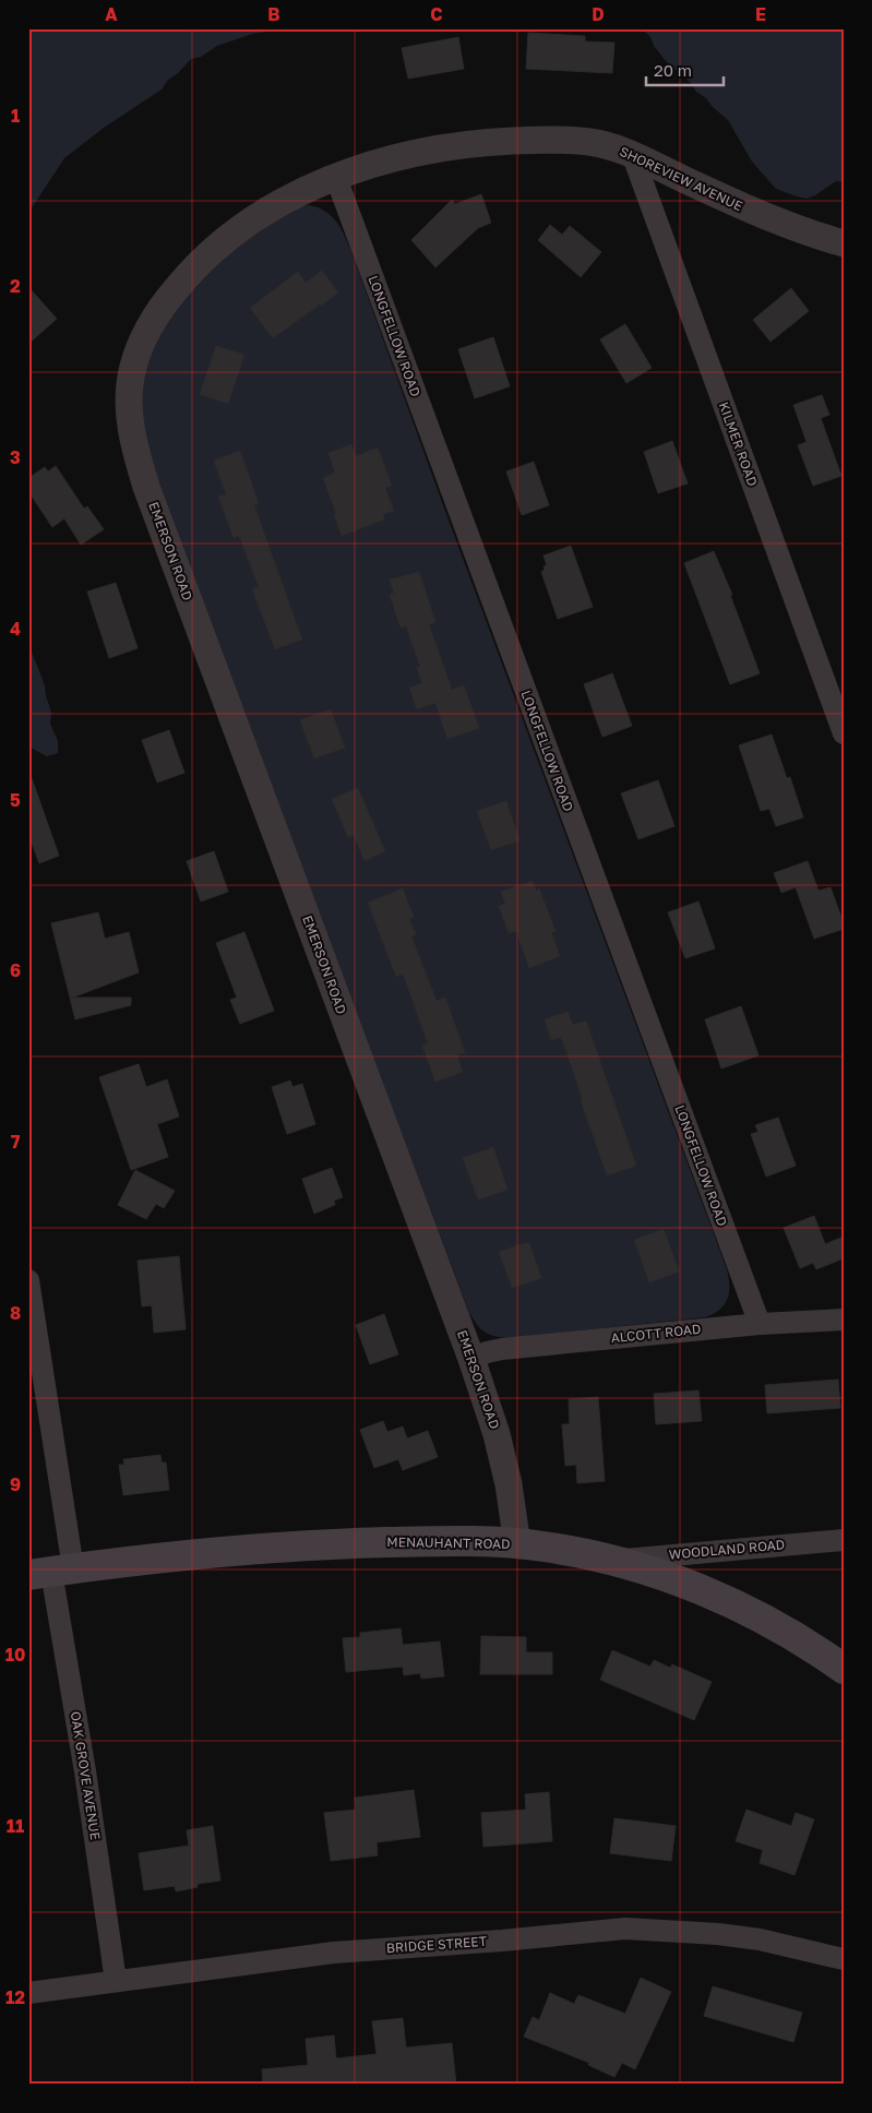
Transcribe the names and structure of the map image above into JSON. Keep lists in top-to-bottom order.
{
  "streets": {
    "main road": ["MENAUHANT ROAD"],
    "street": [
      "SHOREVIEW AVENUE",
      "LONGFELLOW ROAD",
      "KILMER ROAD",
      "EMERSON ROAD",
      "ALCOTT ROAD",
      "WOODLAND ROAD",
      "OAK GROVE AVENUE",
      "BRIDGE STREET"
    ]
  },
  "crossings": [
    ["SHOREVIEW AVENUE", "LONGFELLOW ROAD"],
    ["SHOREVIEW AVENUE", "KILMER ROAD"],
    ["SHOREVIEW AVENUE", "EMERSON ROAD"],
    ["LONGFELLOW ROAD", "ALCOTT ROAD"],
    ["EMERSON ROAD", "ALCOTT ROAD"],
    ["EMERSON ROAD", "MENAUHANT ROAD"],
    ["MENAUHANT ROAD", "WOODLAND ROAD"],
    ["MENAUHANT ROAD", "OAK GROVE AVENUE"],
    ["OAK GROVE AVENUE", "BRIDGE STREET"]
  ],
  "scale_bar": "20 m",
  "grid": {
    "columns": [
      "A",
      "B",
      "C",
      "D",
      "E"
    ],
    "rows": [
      "1",
      "2",
      "3",
      "4",
      "5",
      "6",
      "7",
      "8",
      "9",
      "10",
      "11",
      "12"
    ]
  }
}
